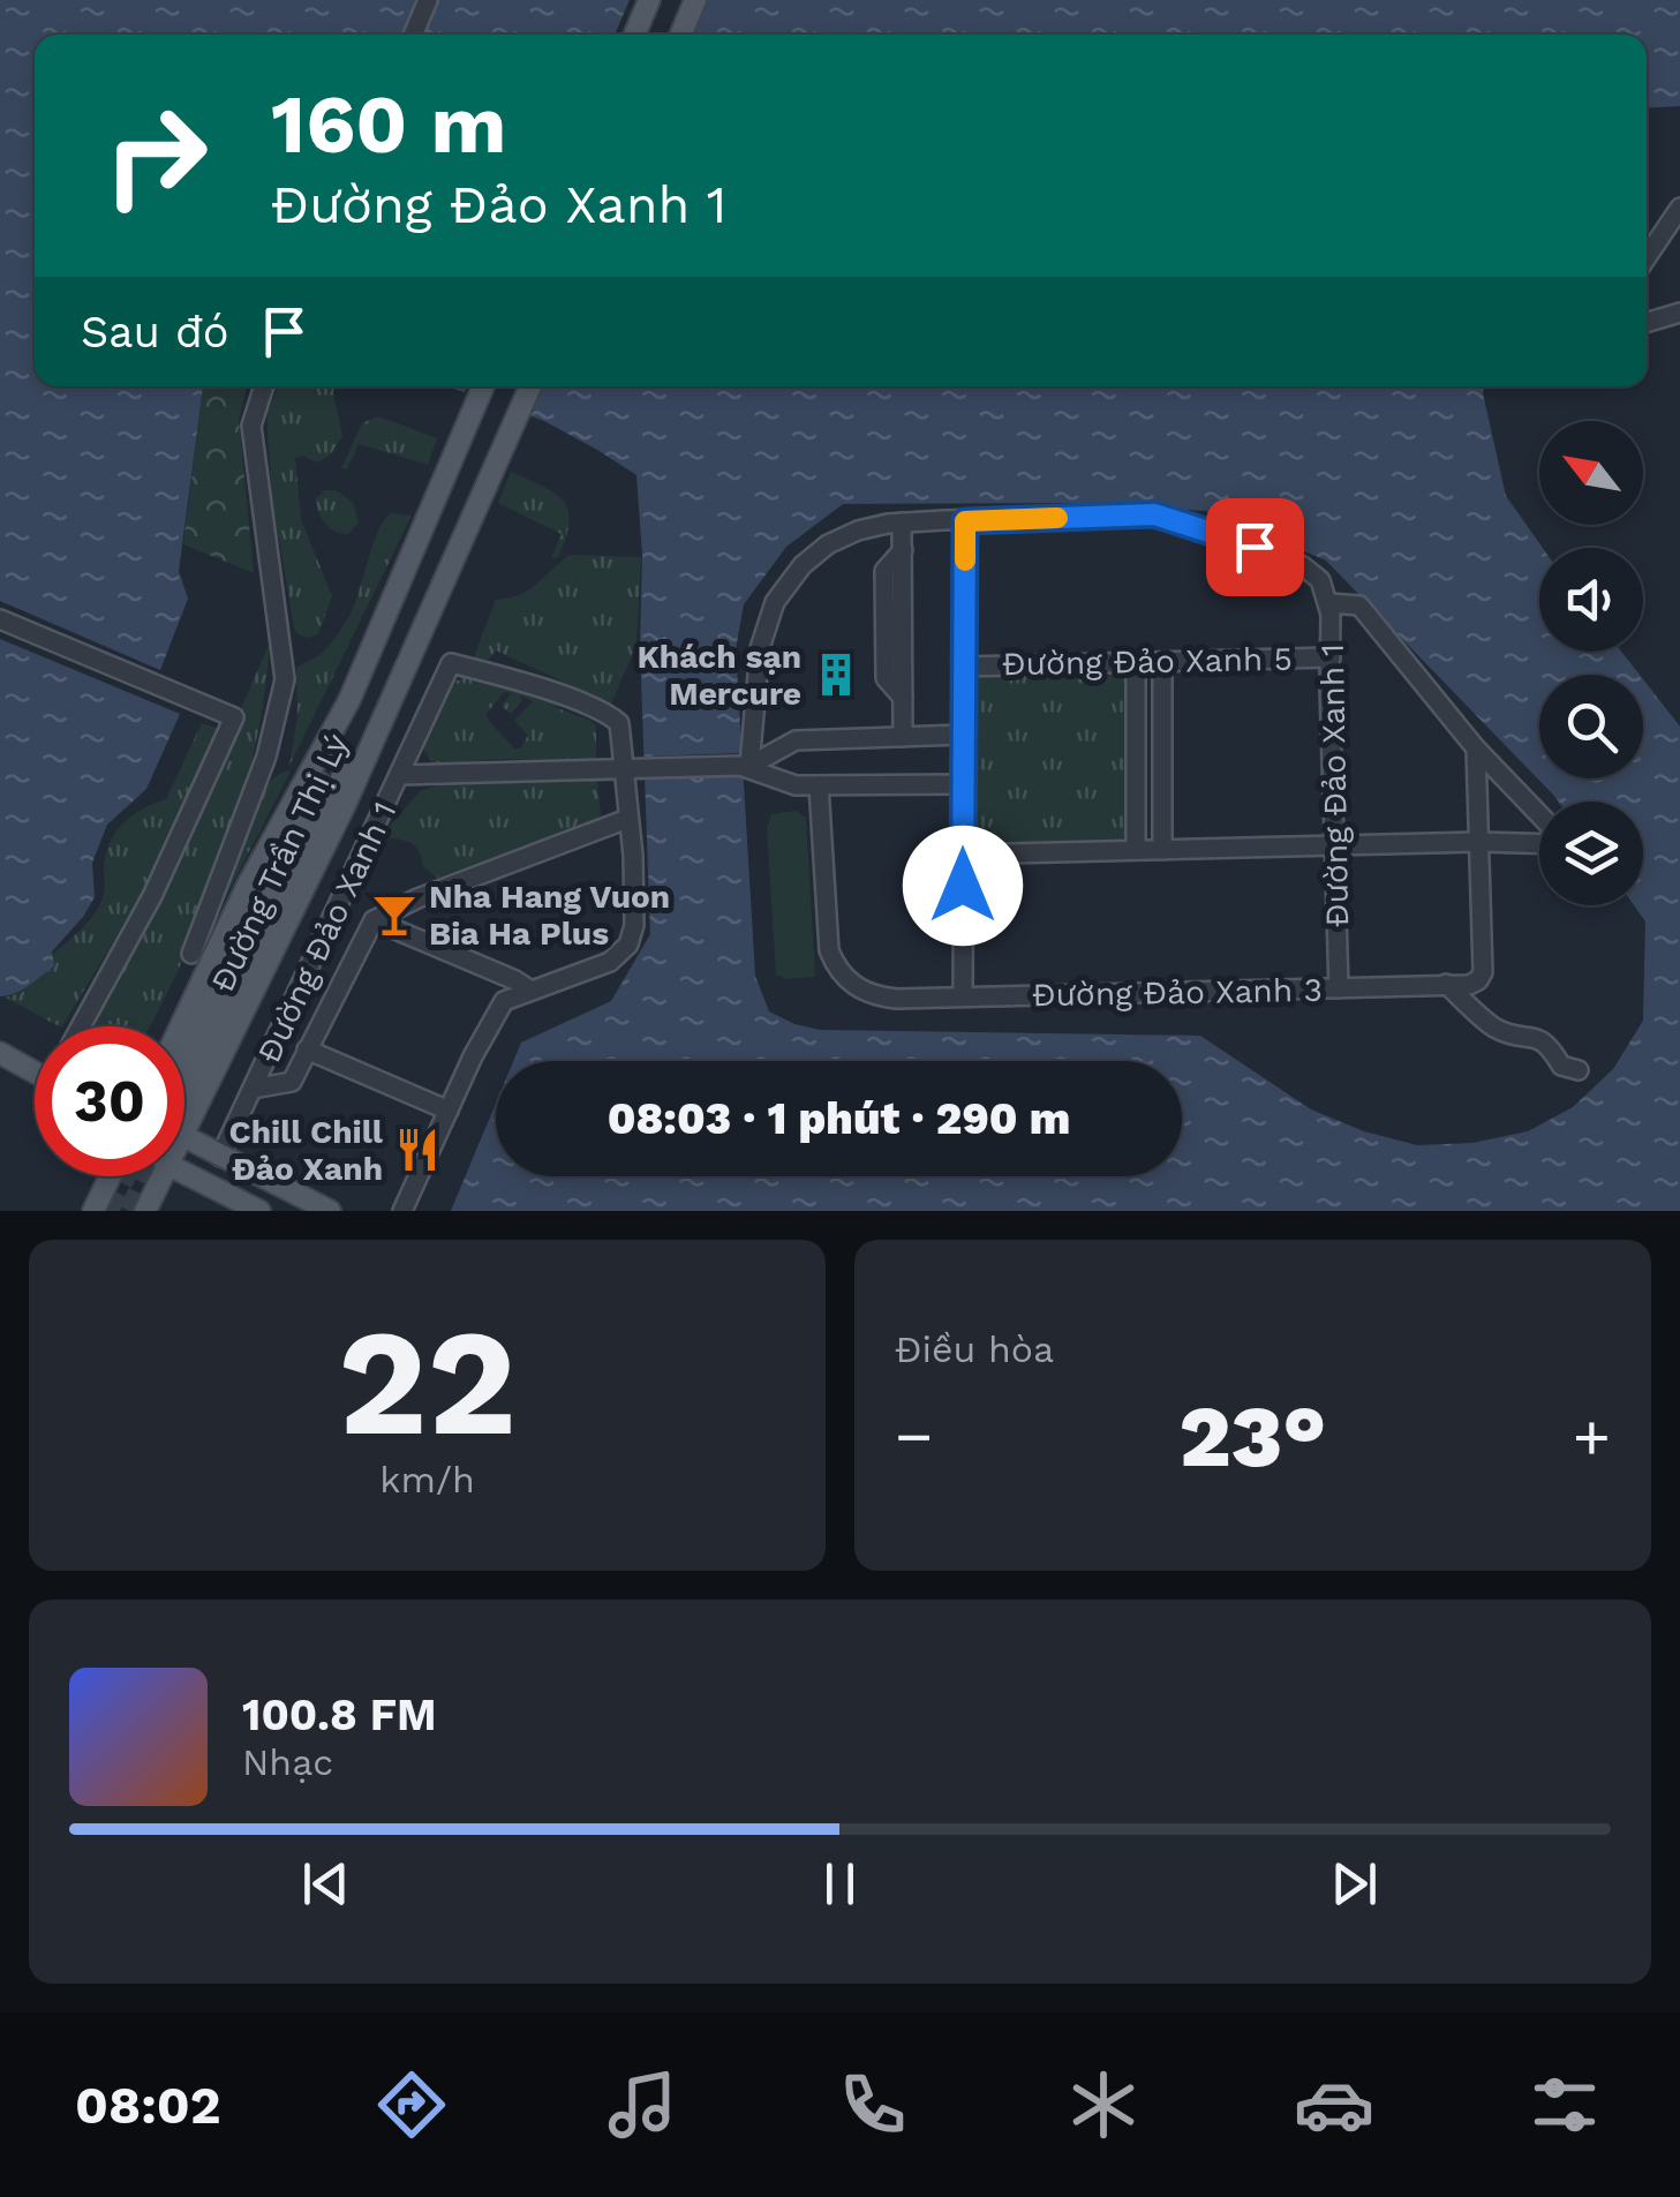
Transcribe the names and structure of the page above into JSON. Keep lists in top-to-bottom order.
{
  "streets": {
    "main road": ["Đường Trần Thị Lý"],
    "street": ["Đường Đảo Xanh 5", "Đường Đảo Xanh 1", "Đường Đảo Xanh 3"]
  },
  "crossings": [
    ["Đường Đảo Xanh 5", "Đường Đảo Xanh 1"],
    ["Đường Đảo Xanh 1", "Đường Đảo Xanh 3"]
  ],
  "places": {
    "building": ["Khách sạn Mercure"],
    "bar": ["Nha Hang Vuon Bia Ha Plus"],
    "restaurant": ["Chill Chill Đảo Xanh"]
  },
  "north": "top left",
  "page": {
    "turn": ["160 m", "Đường Đảo Xanh 1"],
    "then": "Sau đó",
    "limit": "30",
    "trip": "08:03 · 1 phút · 290 m",
    "tile": [
      ["22", "km/h"],
      "Điều hòa"
    ],
    "heat": ["−", "23°", "+"],
    "song": ["100.8 FM", "Nhạc"],
    "tabs": "08:02"
  }
}
